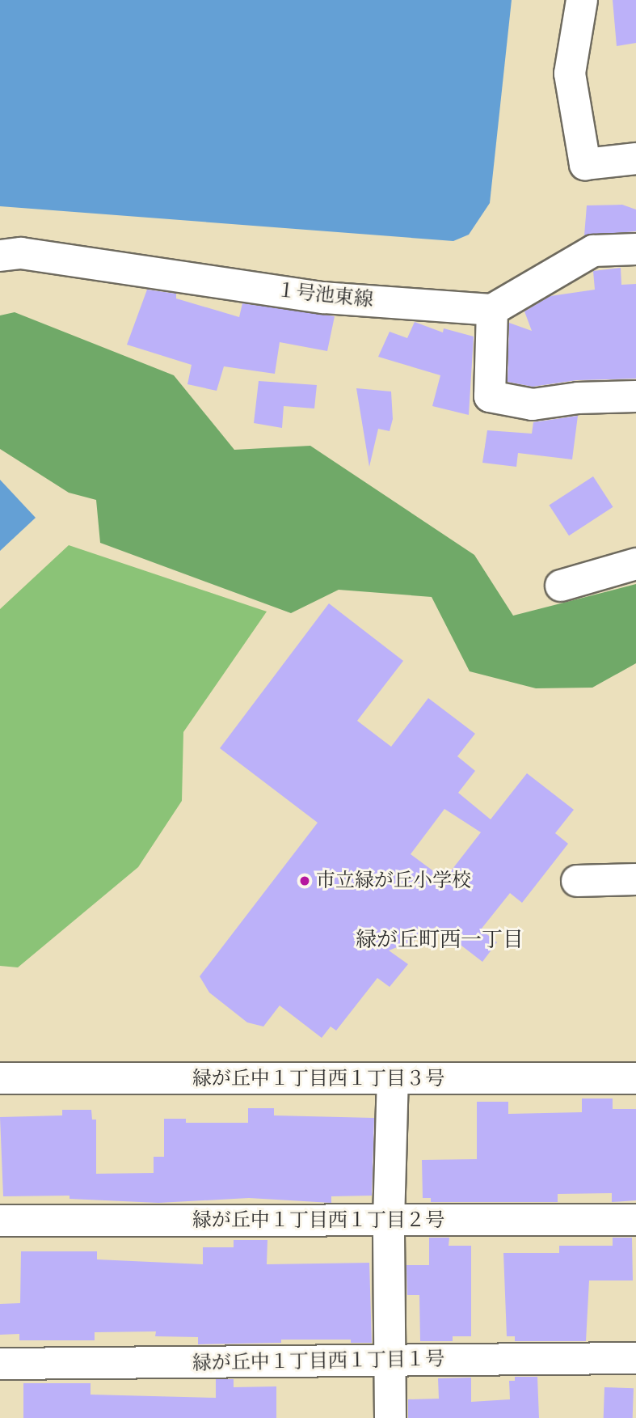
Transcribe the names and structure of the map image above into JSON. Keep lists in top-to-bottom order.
{
  "streets": {
    "street": [
      "１号池東線",
      "緑が丘中１丁目西１丁目３号",
      "緑が丘中１丁目西１丁目２号",
      "緑が丘中１丁目西１丁目１号"
    ]
  },
  "districts": ["緑が丘町西一丁目"],
  "places": ["市立緑が丘小学校"]
}
